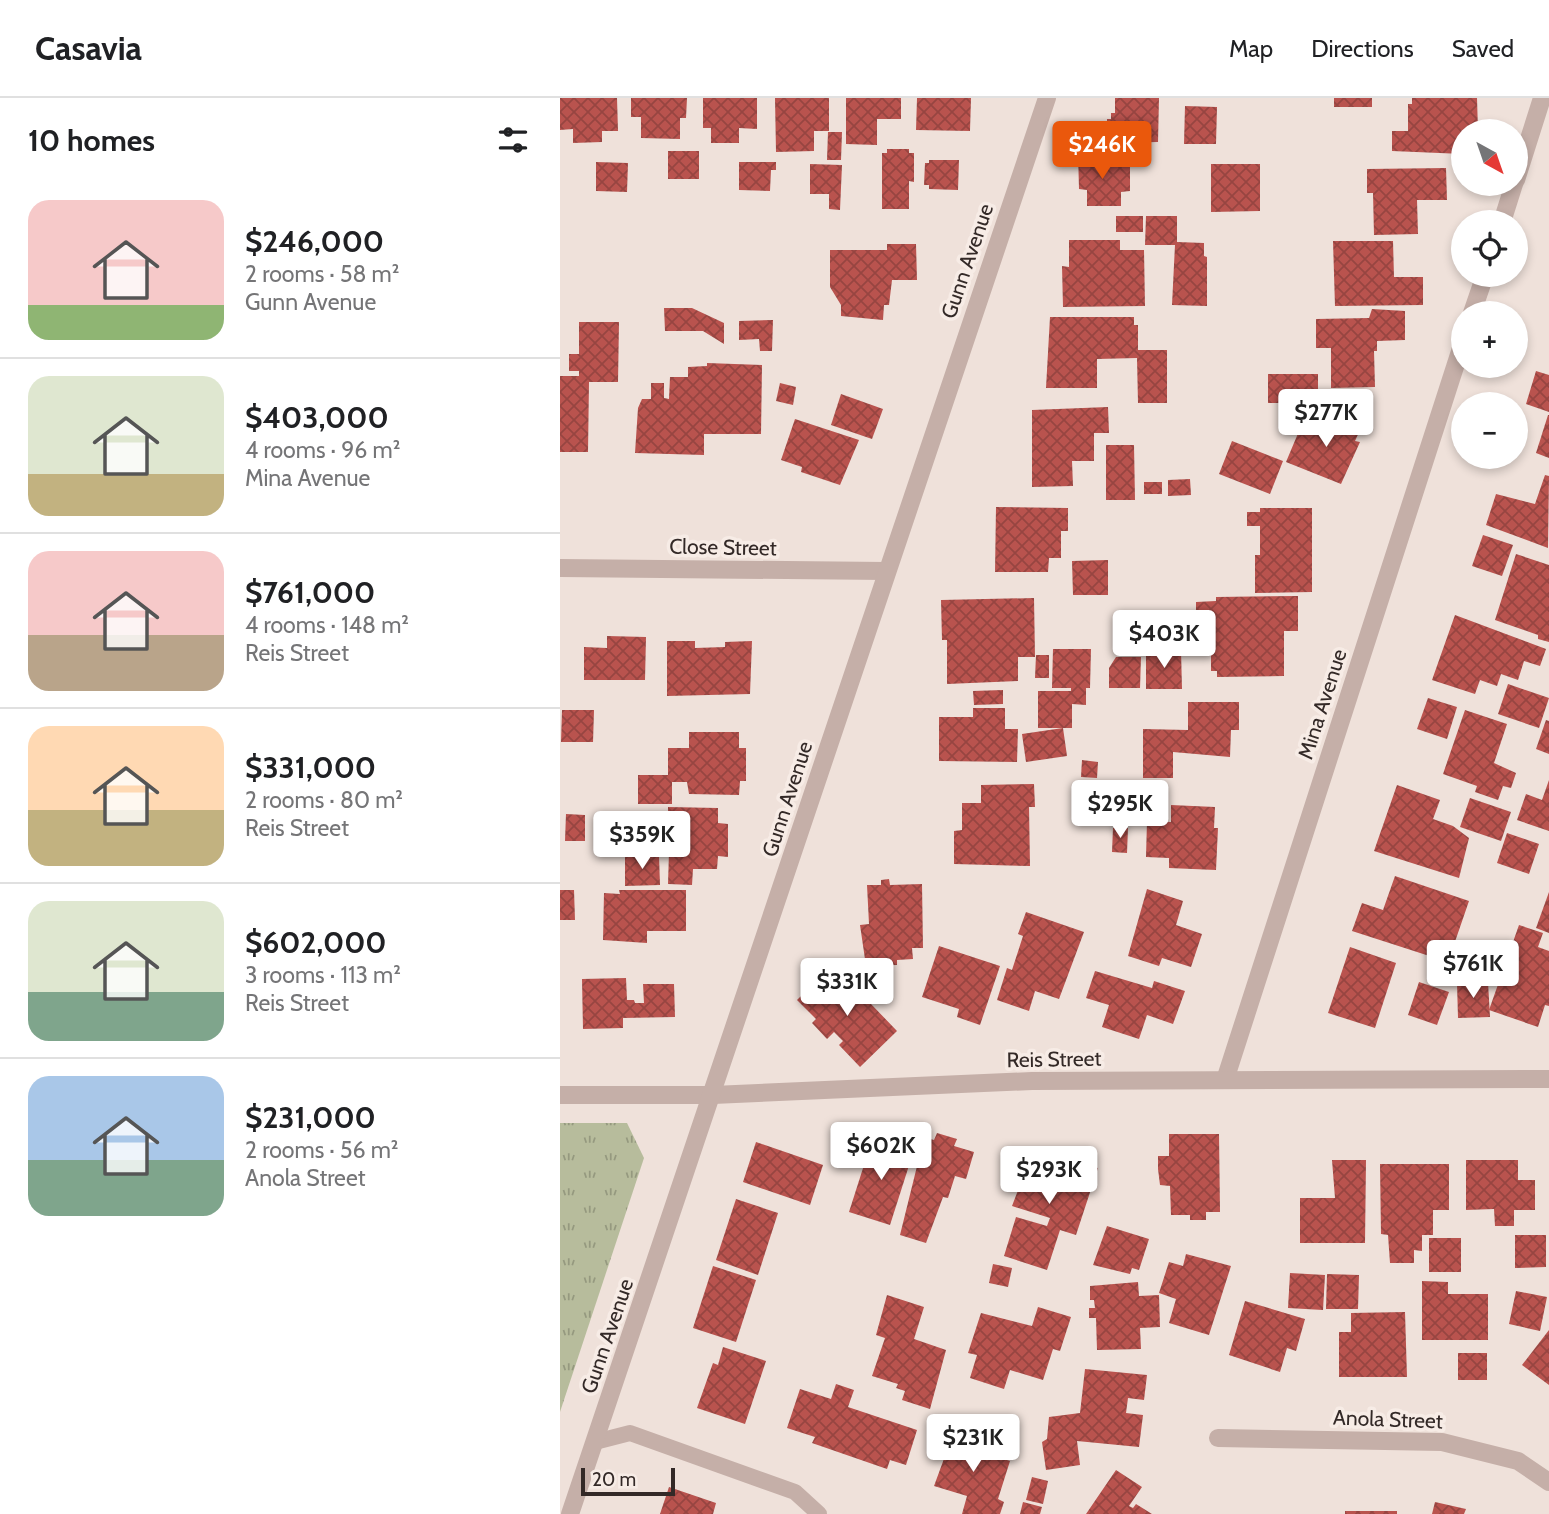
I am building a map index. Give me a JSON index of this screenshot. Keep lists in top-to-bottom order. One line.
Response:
{"streets":{"street":["Gunn Avenue","Close Street","Mina Avenue","Reis Street","Anola Street"]},"crossings":[["Gunn Avenue","Close Street"],["Gunn Avenue","Reis Street"],["Mina Avenue","Reis Street"]],"scale_bar":"20 m","north":"bottom right","page":{"header":"Casavia","nav":["Map","Directions","Saved"],"heading":"10 homes","map_buttons":["+","−"],"price":["$246K","$277K","$403K","$295K","$359K","$761K","$331K","$602K","$293K","$231K"],"list":[{"name":"$246,000","note":"2 rooms · 58 m² · Gunn Avenue"},{"name":"$403,000","note":"4 rooms · 96 m² · Mina Avenue"},{"name":"$761,000","note":"4 rooms · 148 m² · Reis Street"},{"name":"$331,000","note":"2 rooms · 80 m² · Reis Street"},{"name":"$602,000","note":"3 rooms · 113 m² · Reis Street"},{"name":"$231,000","note":"2 rooms · 56 m² · Anola Street"}],"scale":"20 m"}}
